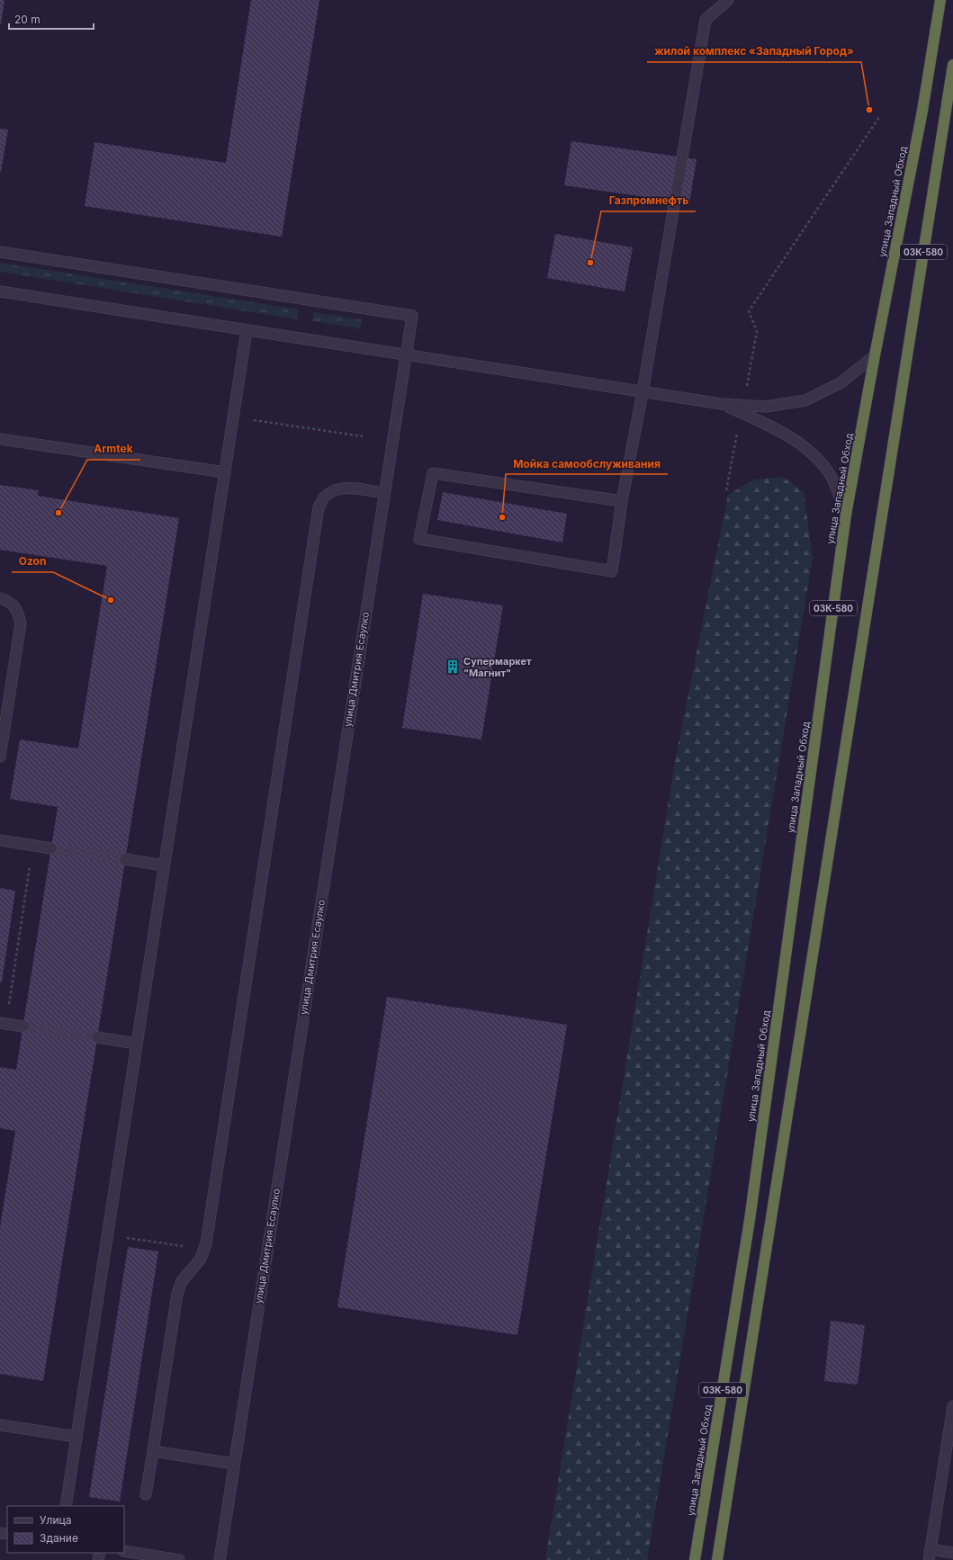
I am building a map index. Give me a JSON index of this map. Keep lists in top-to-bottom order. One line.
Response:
{"streets":{"highway":["улица Западный Обход","03К-580"],"street":["улица Дмитрия Есаулко"]},"places":{"other":["жилой комплекс «Западный Город»","Газпромнефть","Armtek","Мойка самообслуживания","Ozon"],"building":["Супермаркет \"Магнит\""]},"legend":["Улица","Здание"],"scale_bar":"20 m"}
